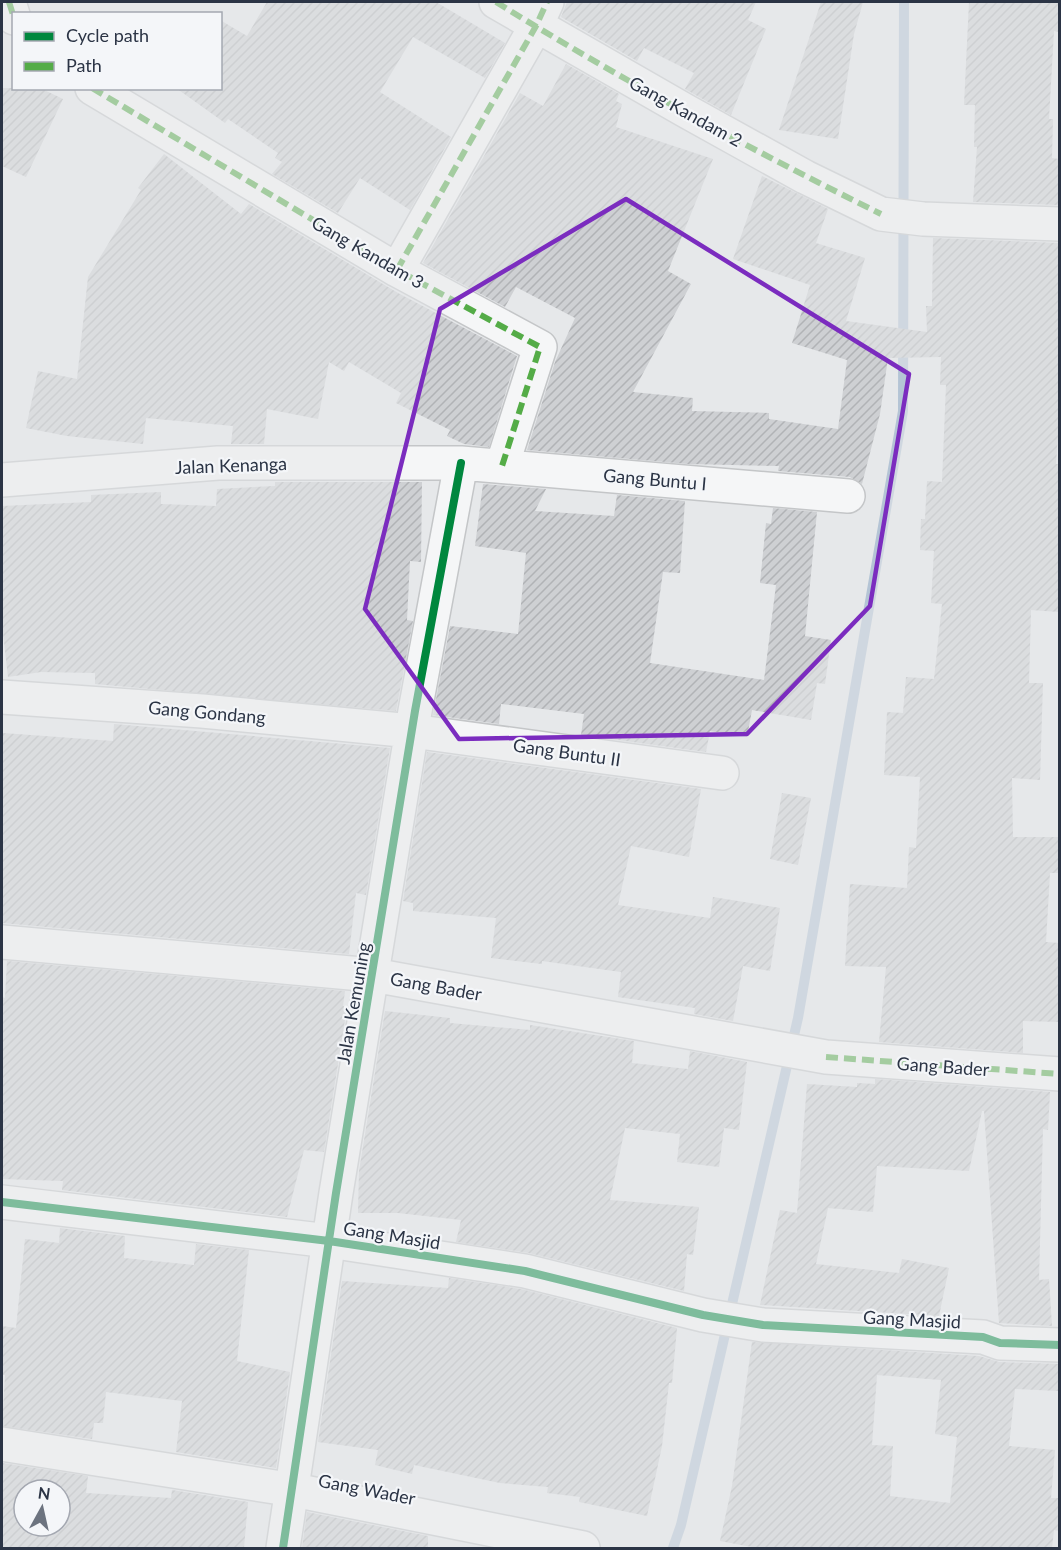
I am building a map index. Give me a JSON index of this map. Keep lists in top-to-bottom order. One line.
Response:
{"streets":{"street":["Gang Kandam 2","Gang Kandam 3","Jalan Kenanga","Gang Buntu I","Gang Gondang","Gang Buntu II","Gang Bader","Jalan Kemuning","Gang Masjid","Gang Wader"]},"crossings":[["Gang Kandam 3","Gang Buntu I"],["Jalan Kenanga","Gang Buntu I"],["Jalan Kenanga","Jalan Kemuning"],["Gang Buntu I","Jalan Kemuning"],["Gang Gondang","Gang Buntu II"],["Gang Gondang","Jalan Kemuning"],["Gang Buntu II","Jalan Kemuning"],["Gang Bader","Jalan Kemuning"],["Jalan Kemuning","Gang Masjid"],["Jalan Kemuning","Gang Wader"]],"legend":["Cycle path","Path"],"north":"top"}
